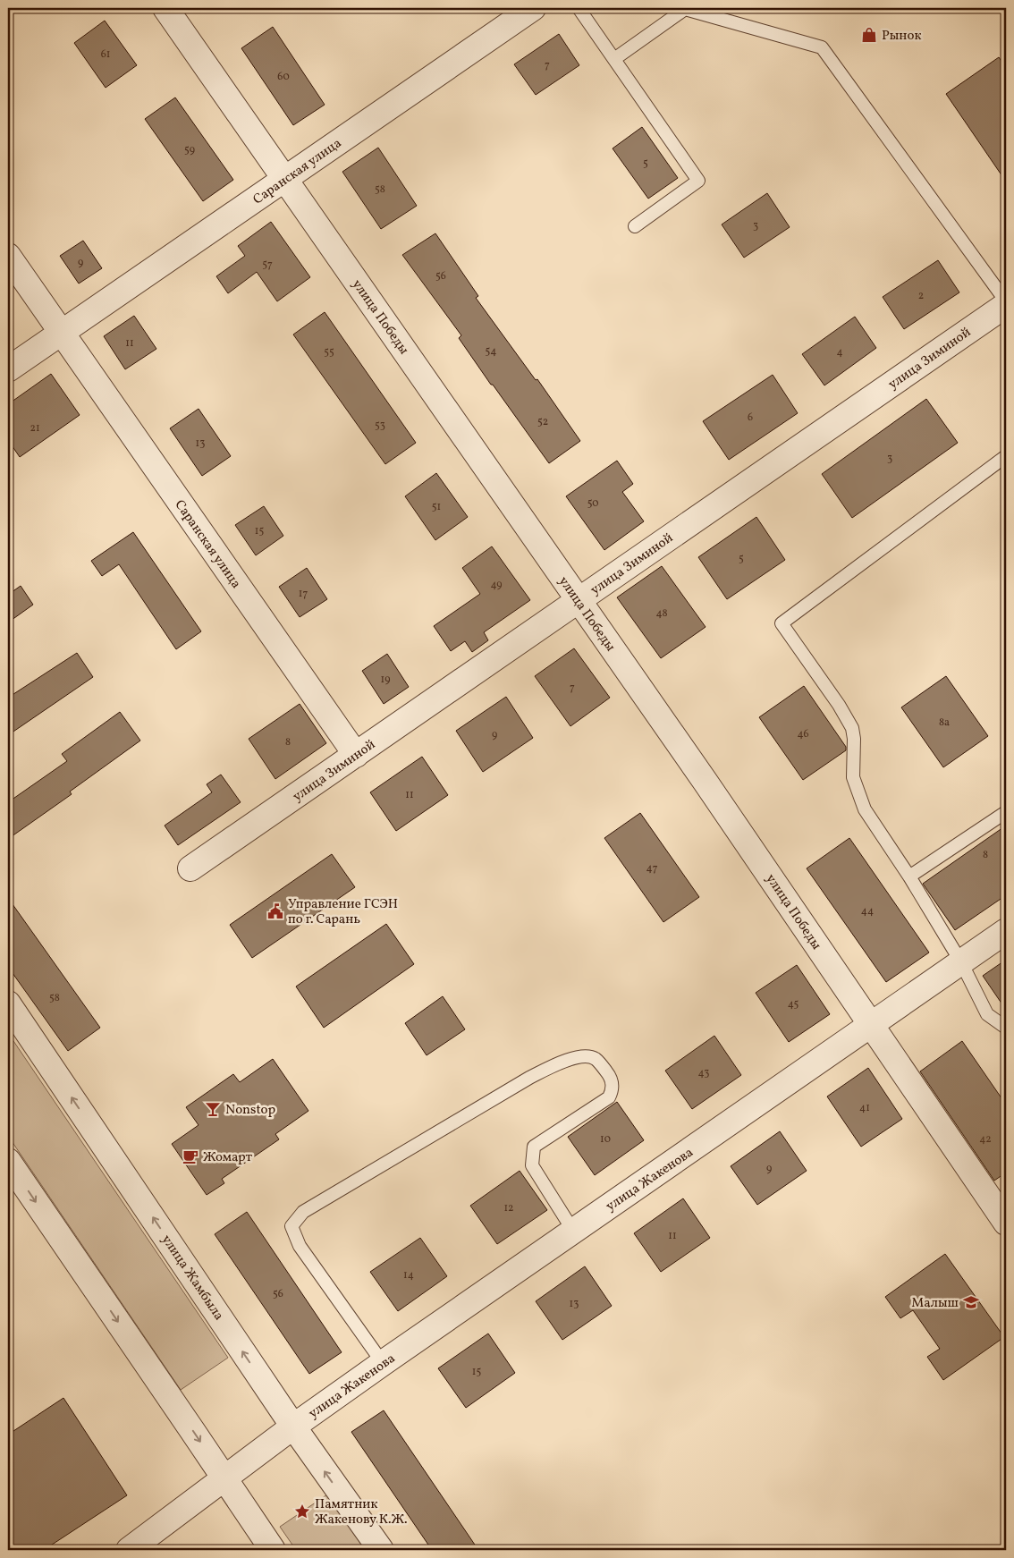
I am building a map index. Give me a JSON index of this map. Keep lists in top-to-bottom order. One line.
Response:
{"streets":{"street":["Саранская улица","улица Победы","улица Зиминой","улица Жакенова","улица Жамбыла"]},"crossings":[["Саранская улица","улица Победы"],["Саранская улица","улица Зиминой"],["улица Победы","улица Зиминой"],["улица Победы","улица Жакенова"],["улица Жакенова","улица Жамбыла"]],"places":{"shop":["Рынок"],"public building":["Управление ГСЭН по г. Сарань"],"bar":["Nonstop"],"cafe":["Жомарт"],"school or university":["Малыш"],"place":["Памятник Жакенову К.Ж."]},"house_numbers":["61","7","60","59","5","58","3","9","57","56","2","11","54","55","4","6","52","53","21","13","3","50","51","15","5","49","17","48","19","7","8а","46","9","8","11","8","47","44","58","45","43","41","10","42","9","12","11","14","56","13","15"]}
